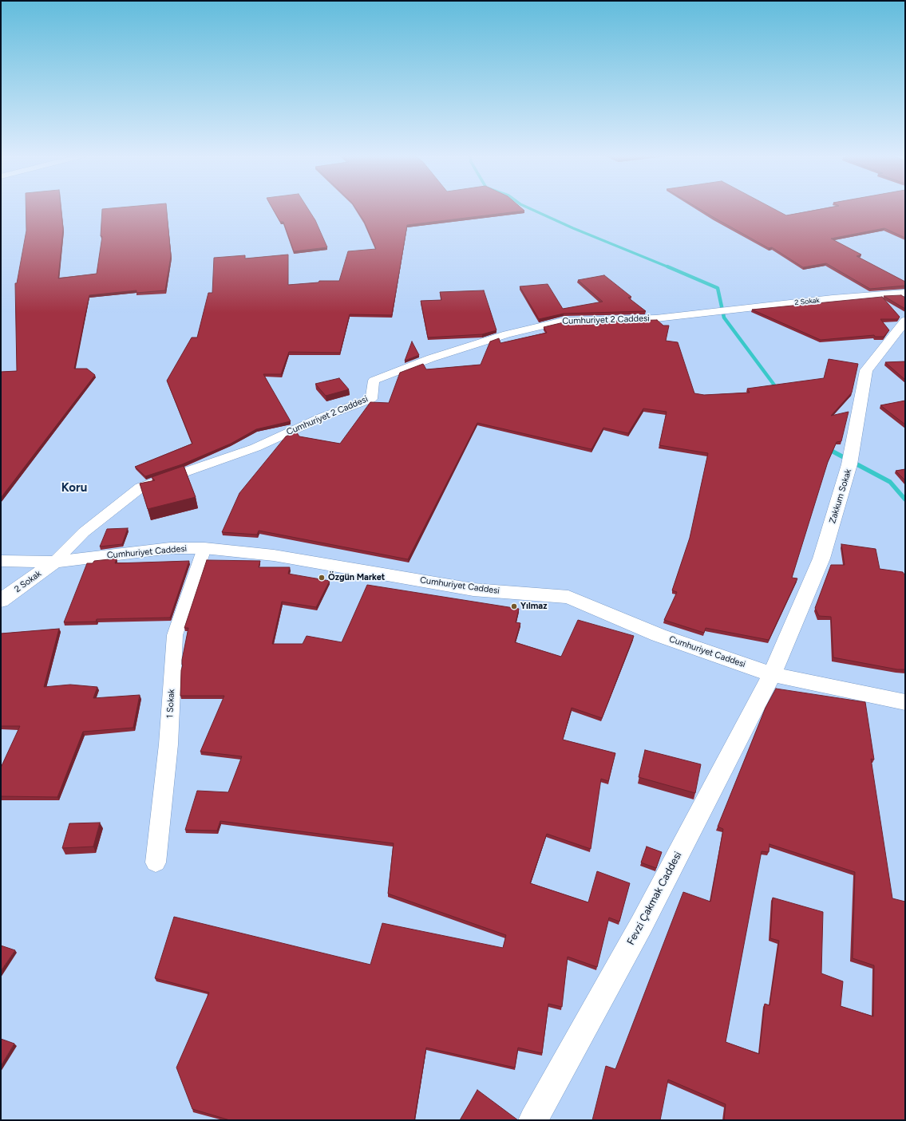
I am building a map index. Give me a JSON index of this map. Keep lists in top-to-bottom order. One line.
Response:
{"streets":{"street":["2 Sokak","Cumhuriyet 2 Caddesi","Zakkum Sokak","Cumhuriyet Caddesi","1 Sokak","Fevzi Çakmak Caddesi"]},"crossings":[["2 Sokak","Cumhuriyet 2 Caddesi"],["2 Sokak","Cumhuriyet Caddesi"],["Cumhuriyet 2 Caddesi","Cumhuriyet Caddesi"],["Zakkum Sokak","Cumhuriyet Caddesi"],["Zakkum Sokak","Fevzi Çakmak Caddesi"],["Cumhuriyet Caddesi","1 Sokak"],["Cumhuriyet Caddesi","Fevzi Çakmak Caddesi"]],"districts":["Koru"],"places":["Özgün Market","Yılmaz"]}
